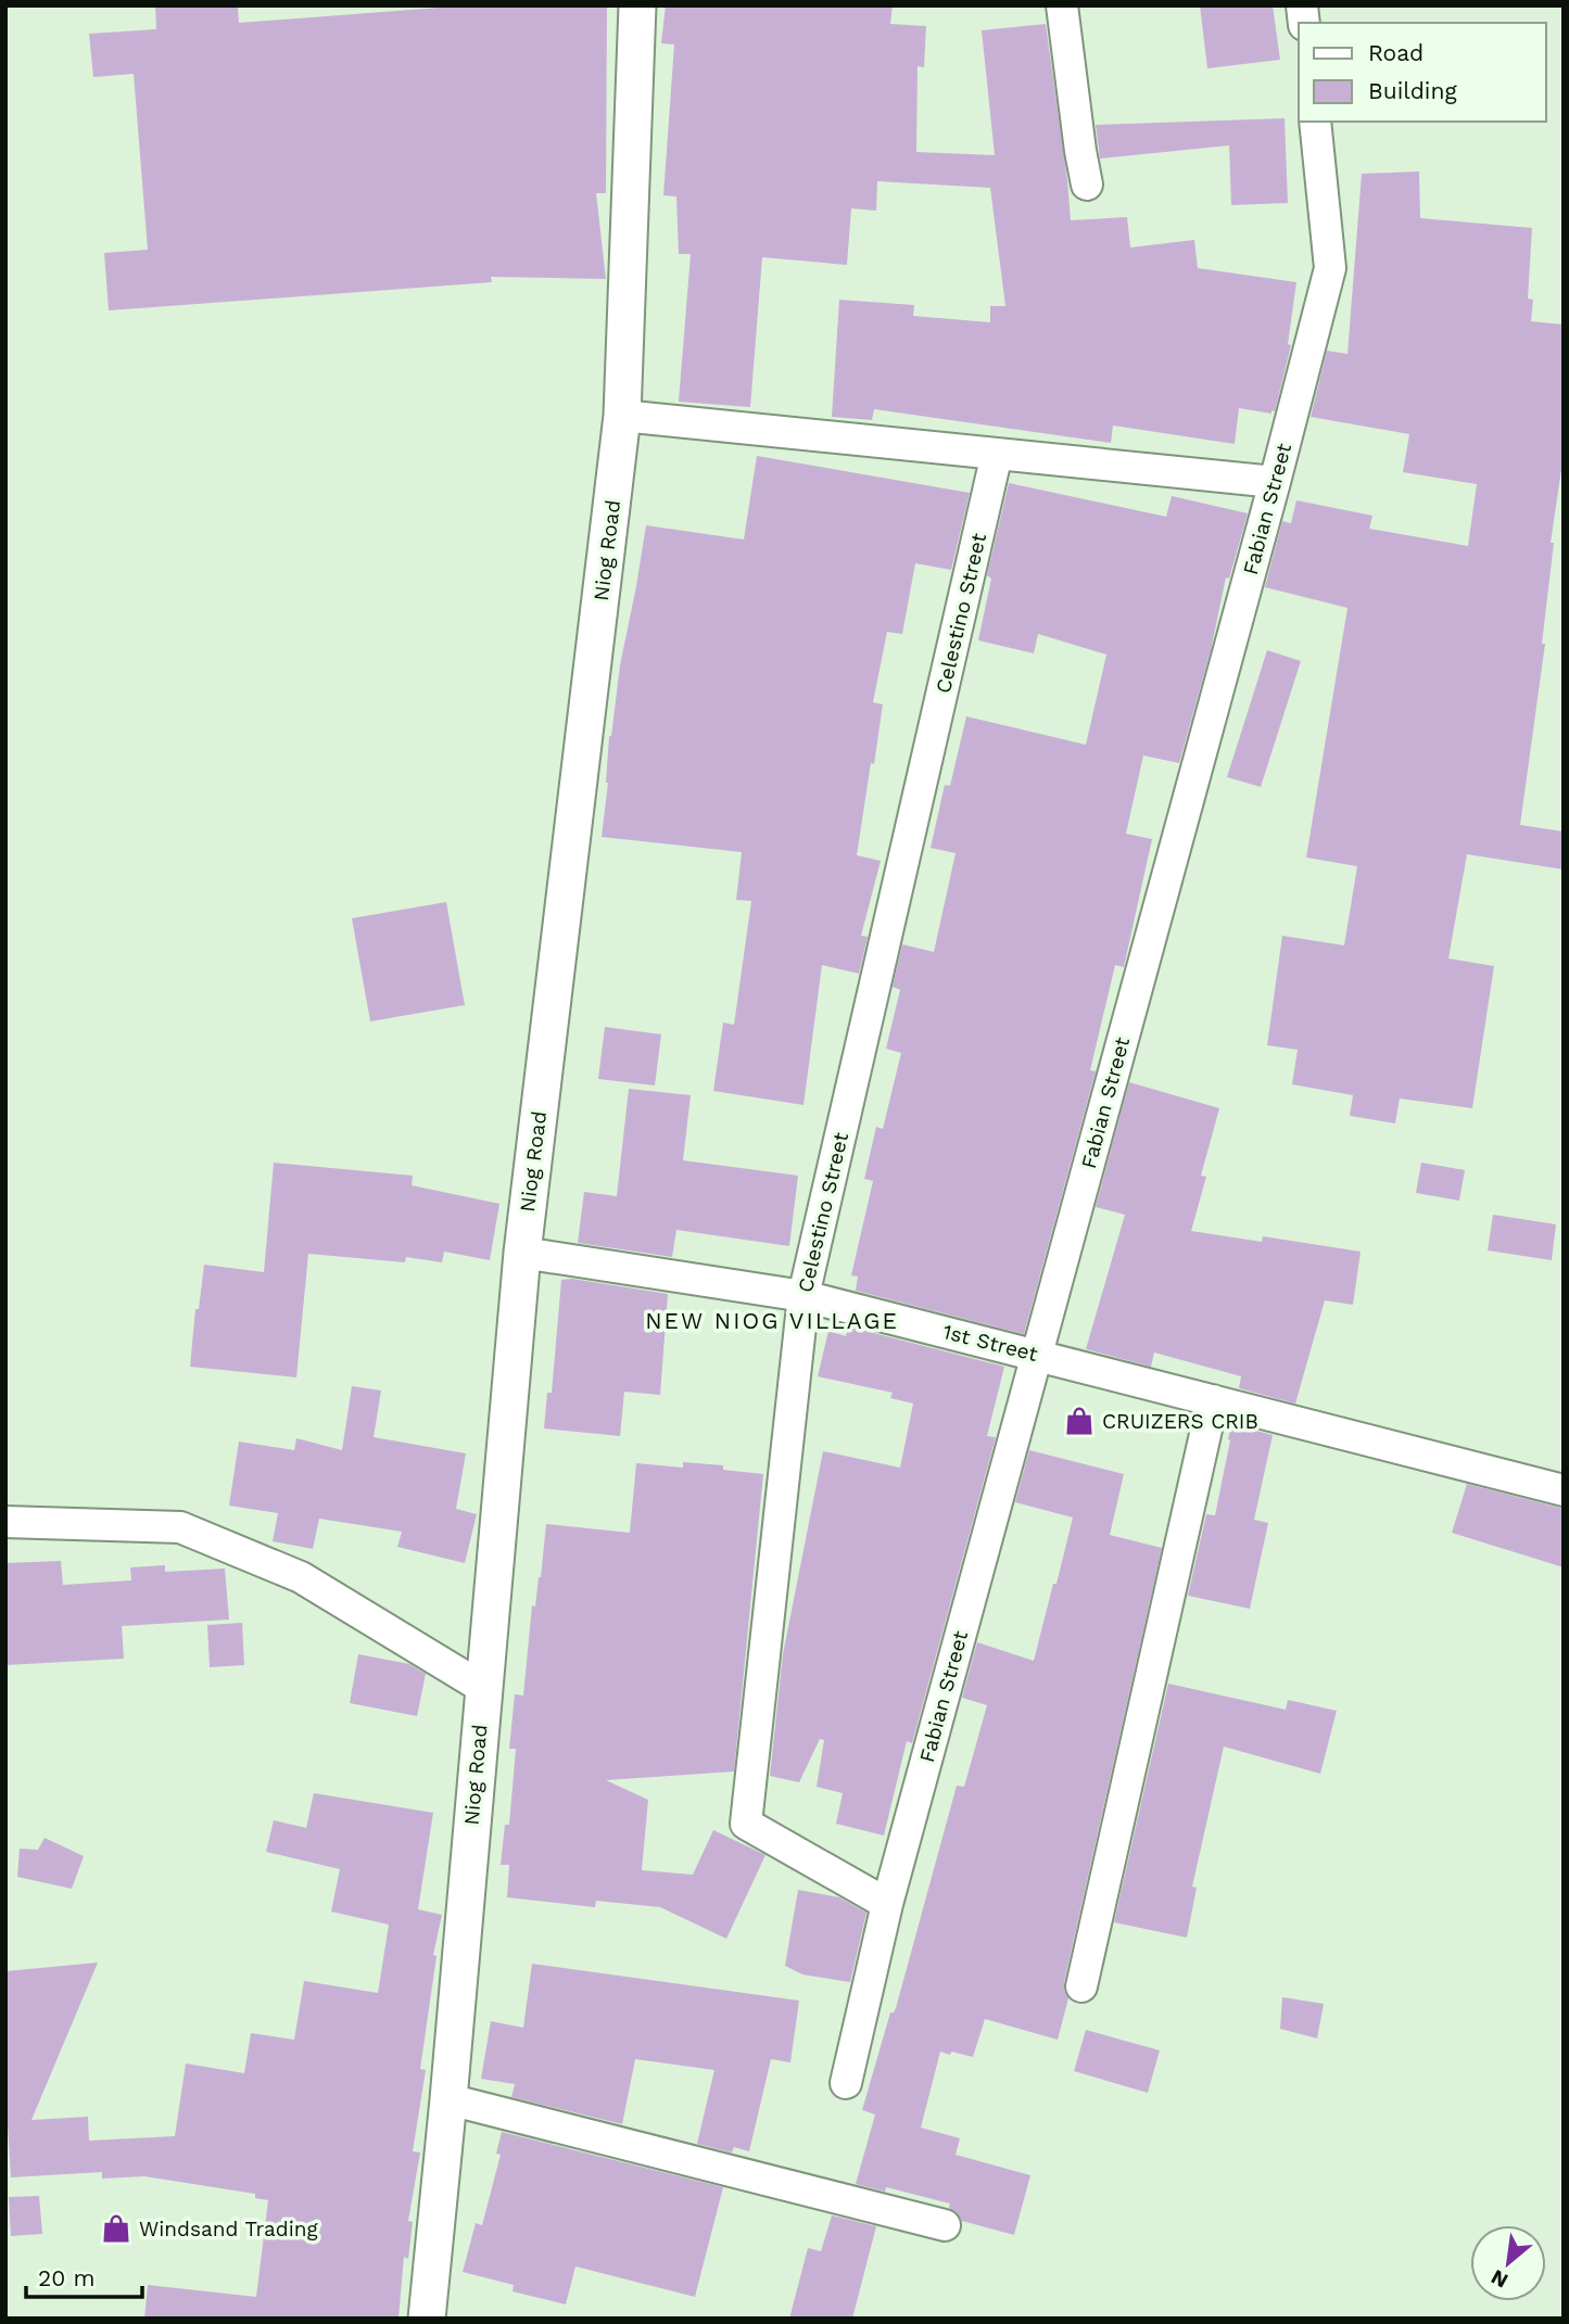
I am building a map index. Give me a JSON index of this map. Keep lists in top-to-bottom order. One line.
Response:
{"streets":{"street":["Fabian Street","Niog Road","Celestino Street","1st Street"]},"crossings":[["Fabian Street","Celestino Street"],["Fabian Street","1st Street"],["Niog Road","1st Street"],["Celestino Street","1st Street"]],"districts":["NEW NIOG VILLAGE"],"places":{"shop":["CRUIZERS CRIB","Windsand Trading"]},"legend":["Road","Building"],"scale_bar":"20 m","north":"bottom left"}
